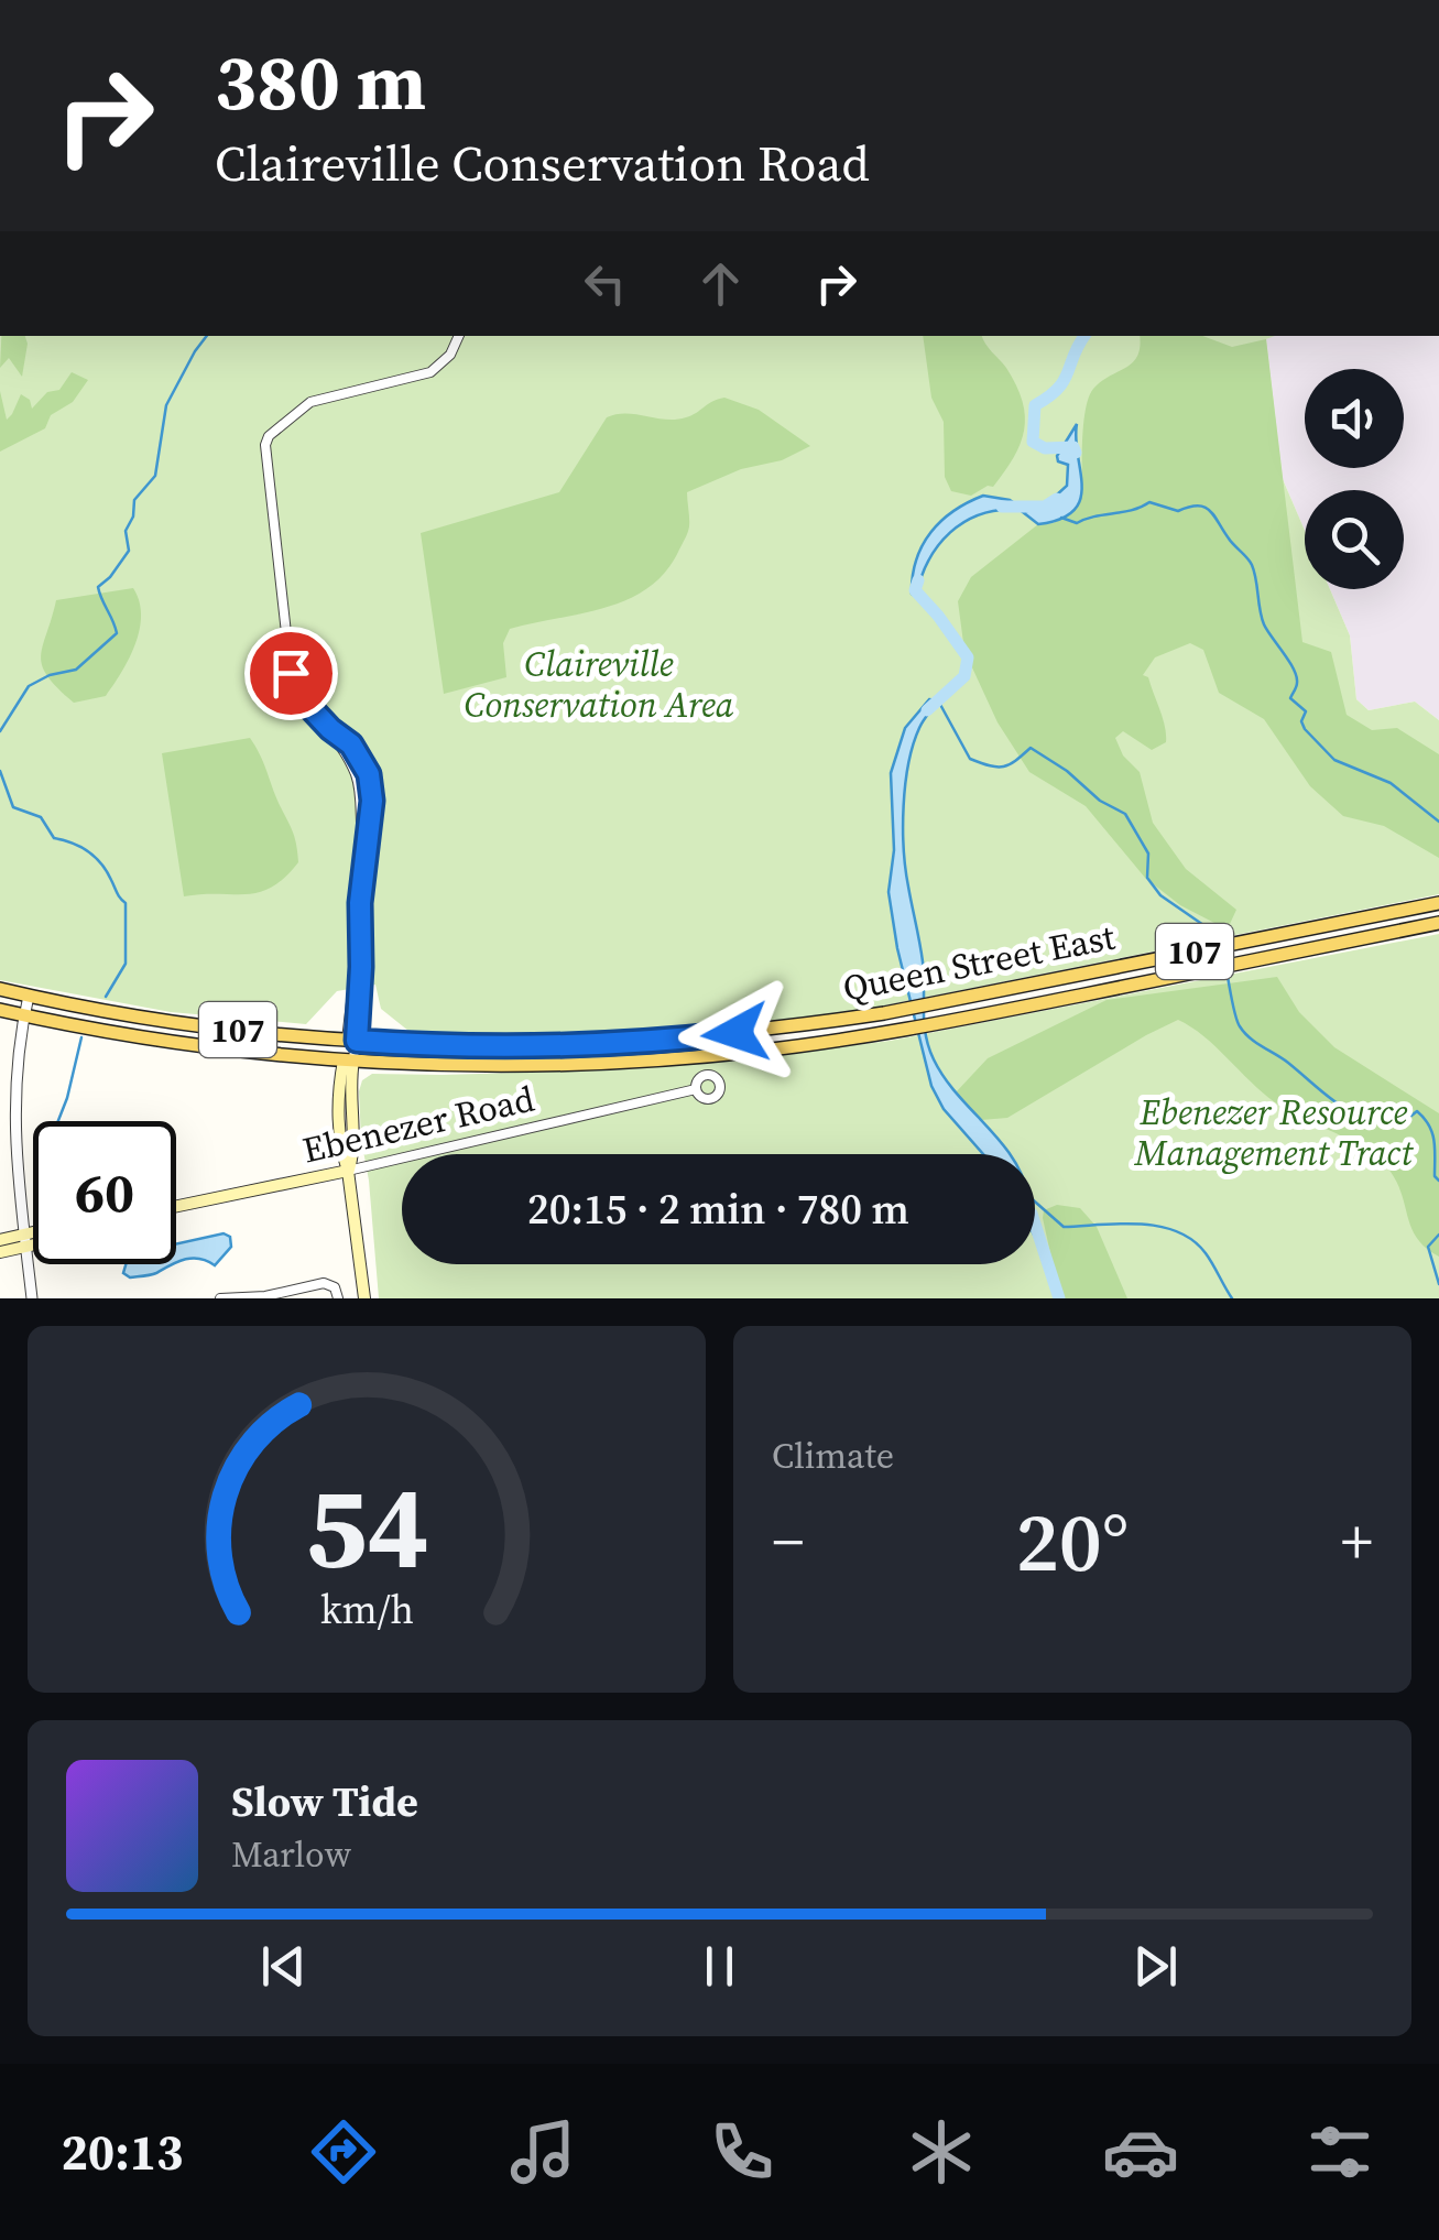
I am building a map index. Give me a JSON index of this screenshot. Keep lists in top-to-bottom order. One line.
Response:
{"streets":{"main road":["107","Queen Street East","Ebenezer Road"]},"parks":["Claireville Conservation Area","Ebenezer Resource Management Tract"],"page":{"turn":["380 m","Claireville Conservation Road"],"limit":"60","trip":"20:15 · 2 min · 780 m","tile":"Climate","heat":["−","20°","+"],"song":["Slow Tide","Marlow"],"tabs":"20:13","gauge":["54","km/h"]}}
